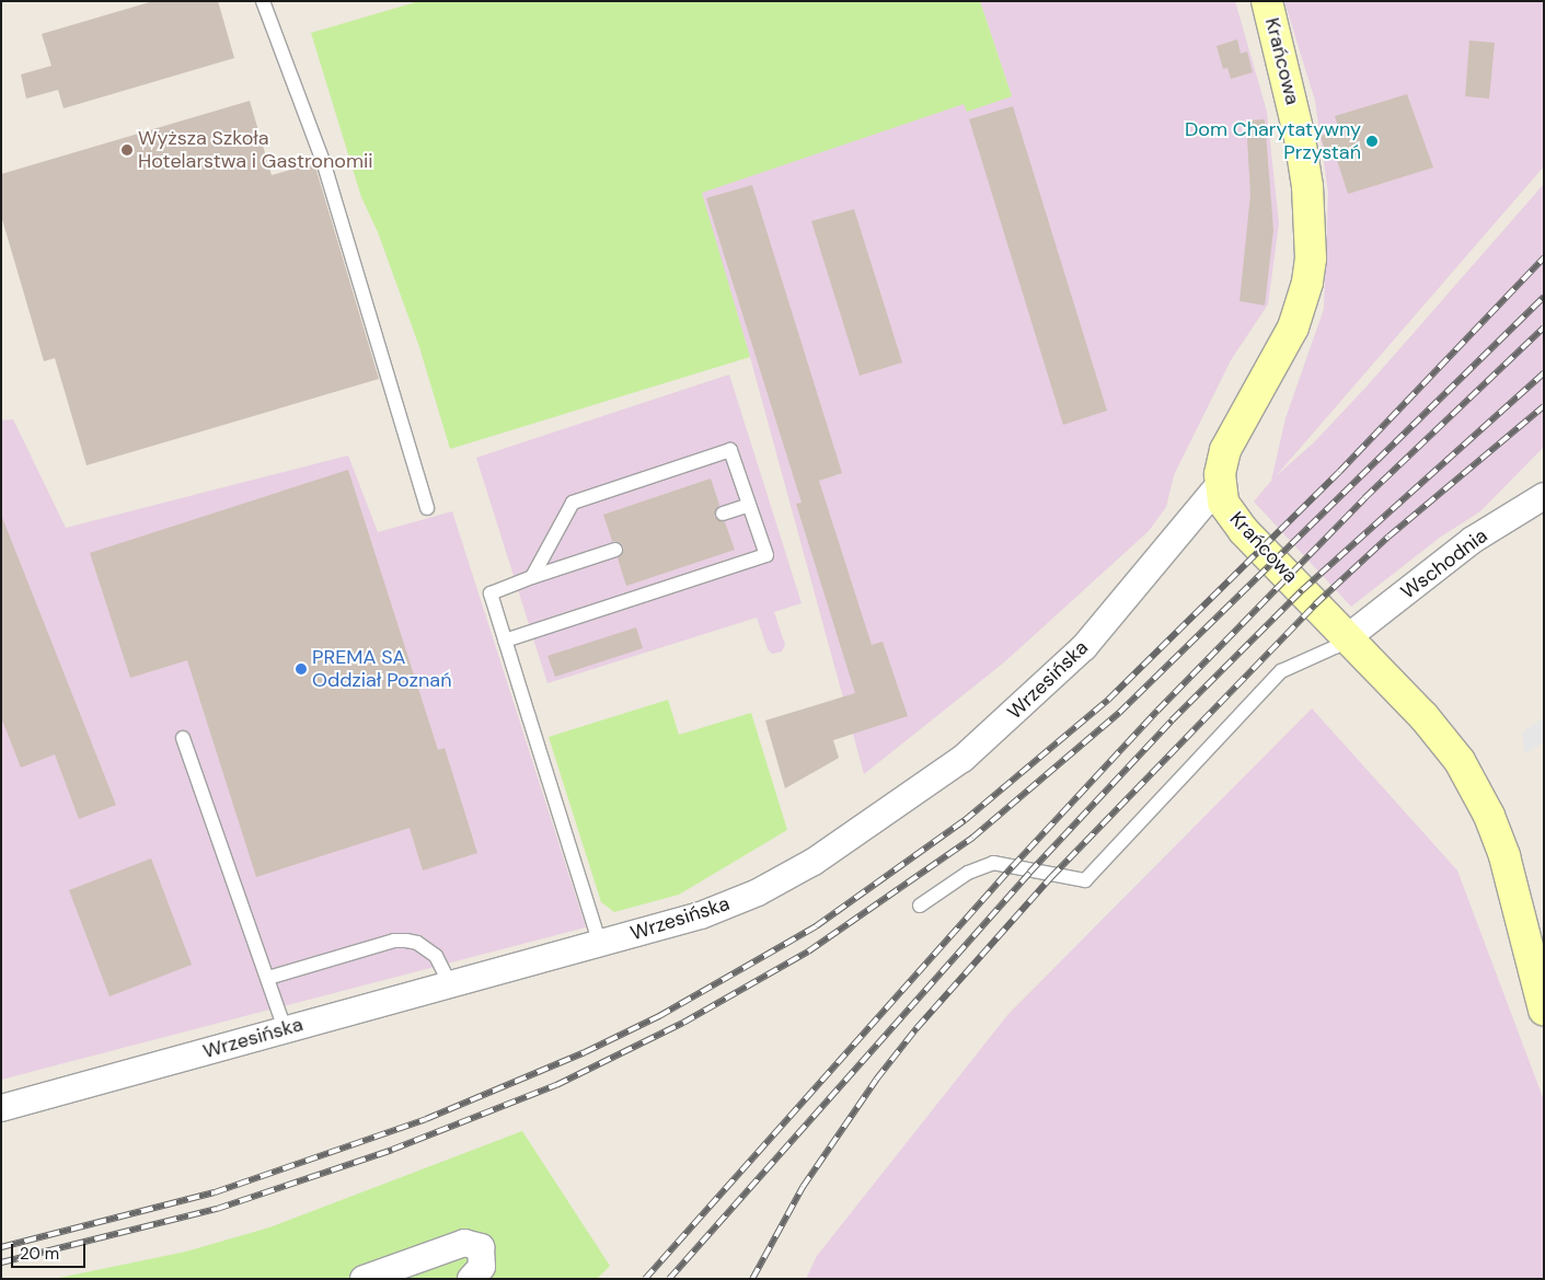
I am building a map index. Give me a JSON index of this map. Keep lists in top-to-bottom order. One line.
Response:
{"streets":{"street":["Krańcowa","Wschodnia","Wrzesińska"]},"crossings":[["Krańcowa","Wschodnia"],["Krańcowa","Wrzesińska"]],"places":["Dom Charytatywny Przystań","Wyższa Szkoła Hotelarstwa i Gastronomii","PREMA SA Oddział Poznań"],"scale_bar":"20 m"}
